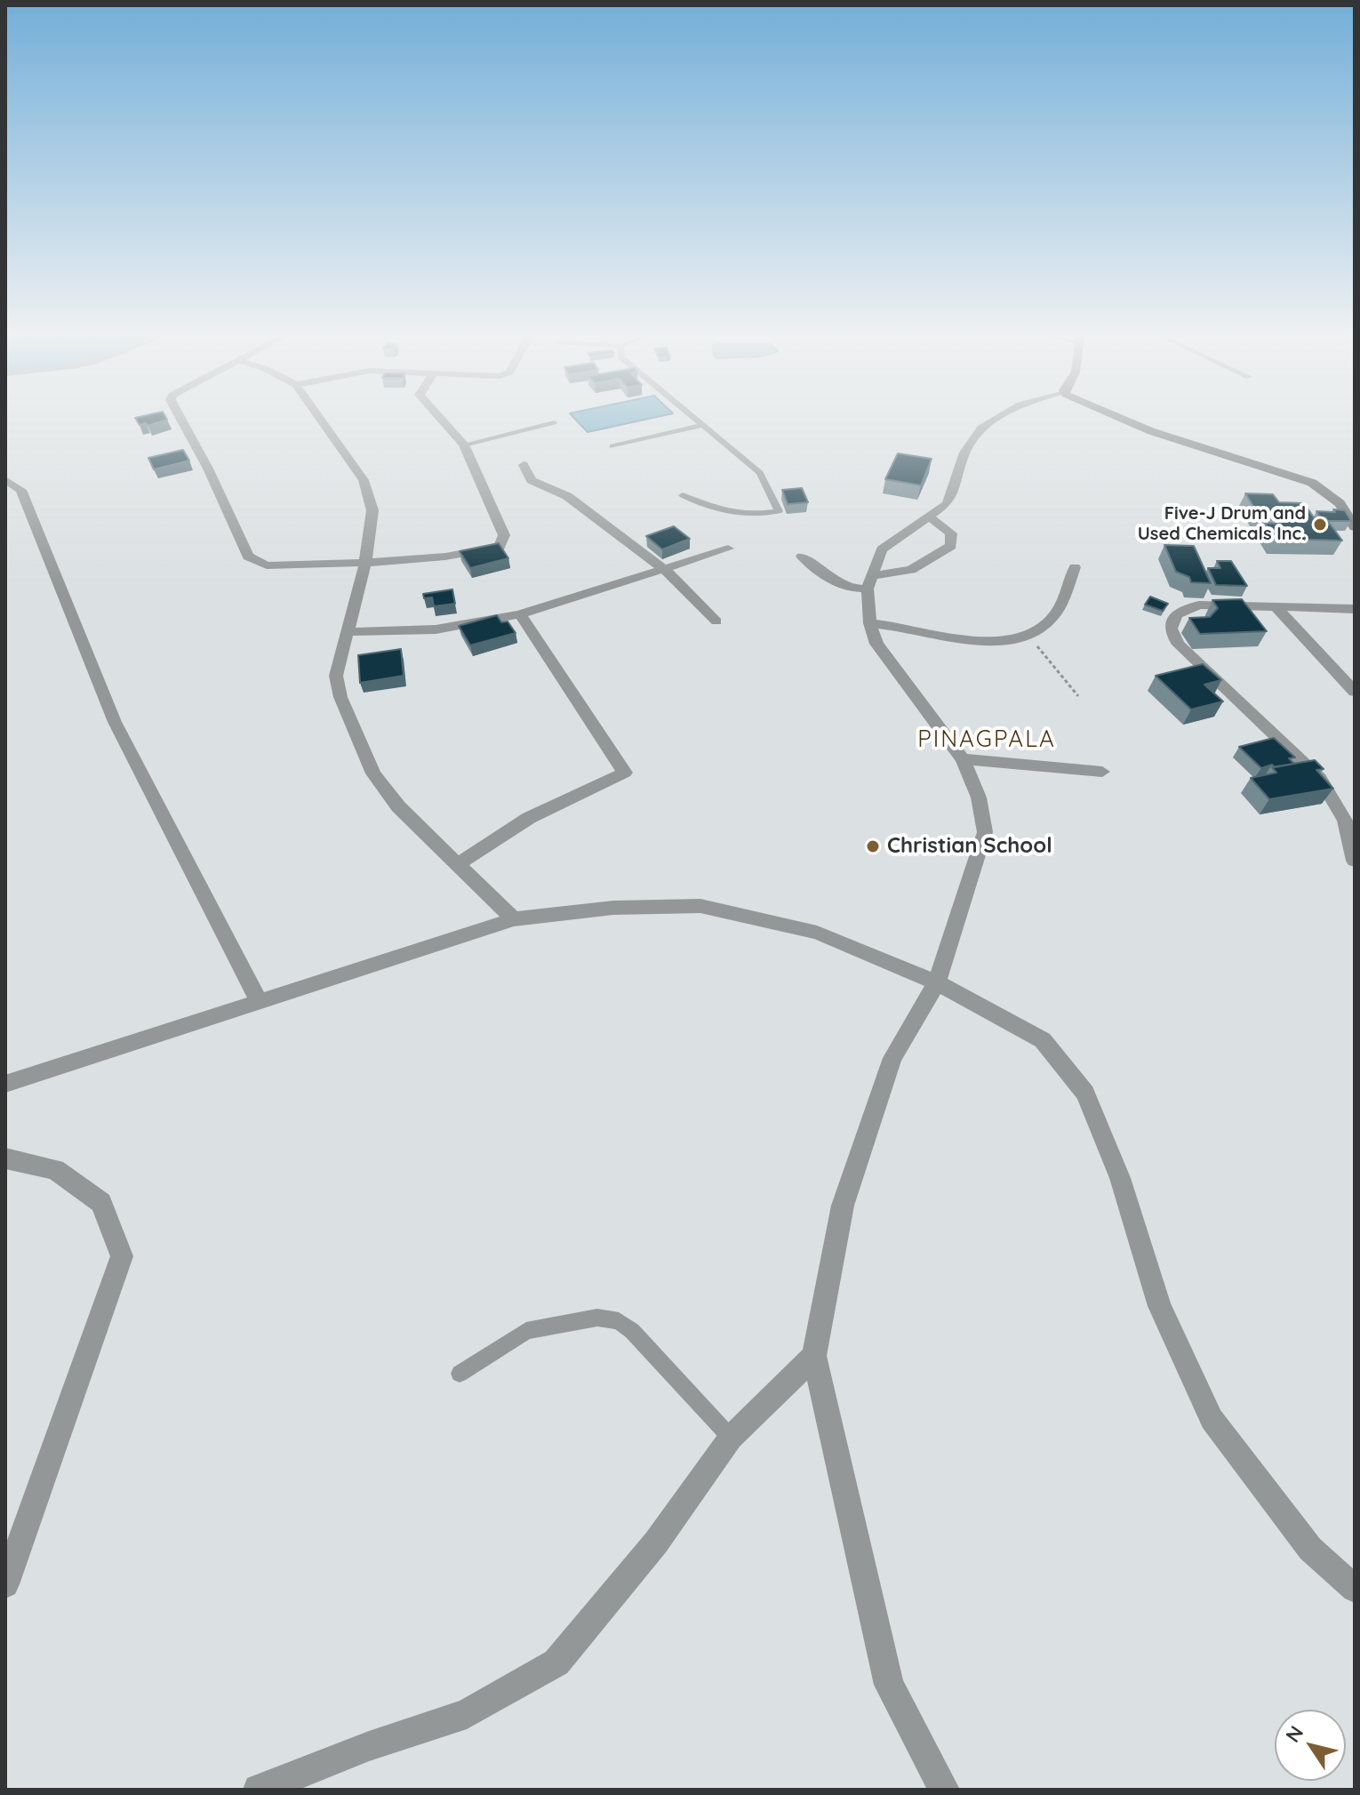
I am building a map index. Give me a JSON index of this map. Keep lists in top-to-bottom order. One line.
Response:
{"districts":["PINAGPALA"],"places":["Five-J Drum and Used Chemicals Inc.","Christian School"],"north":"top left"}
